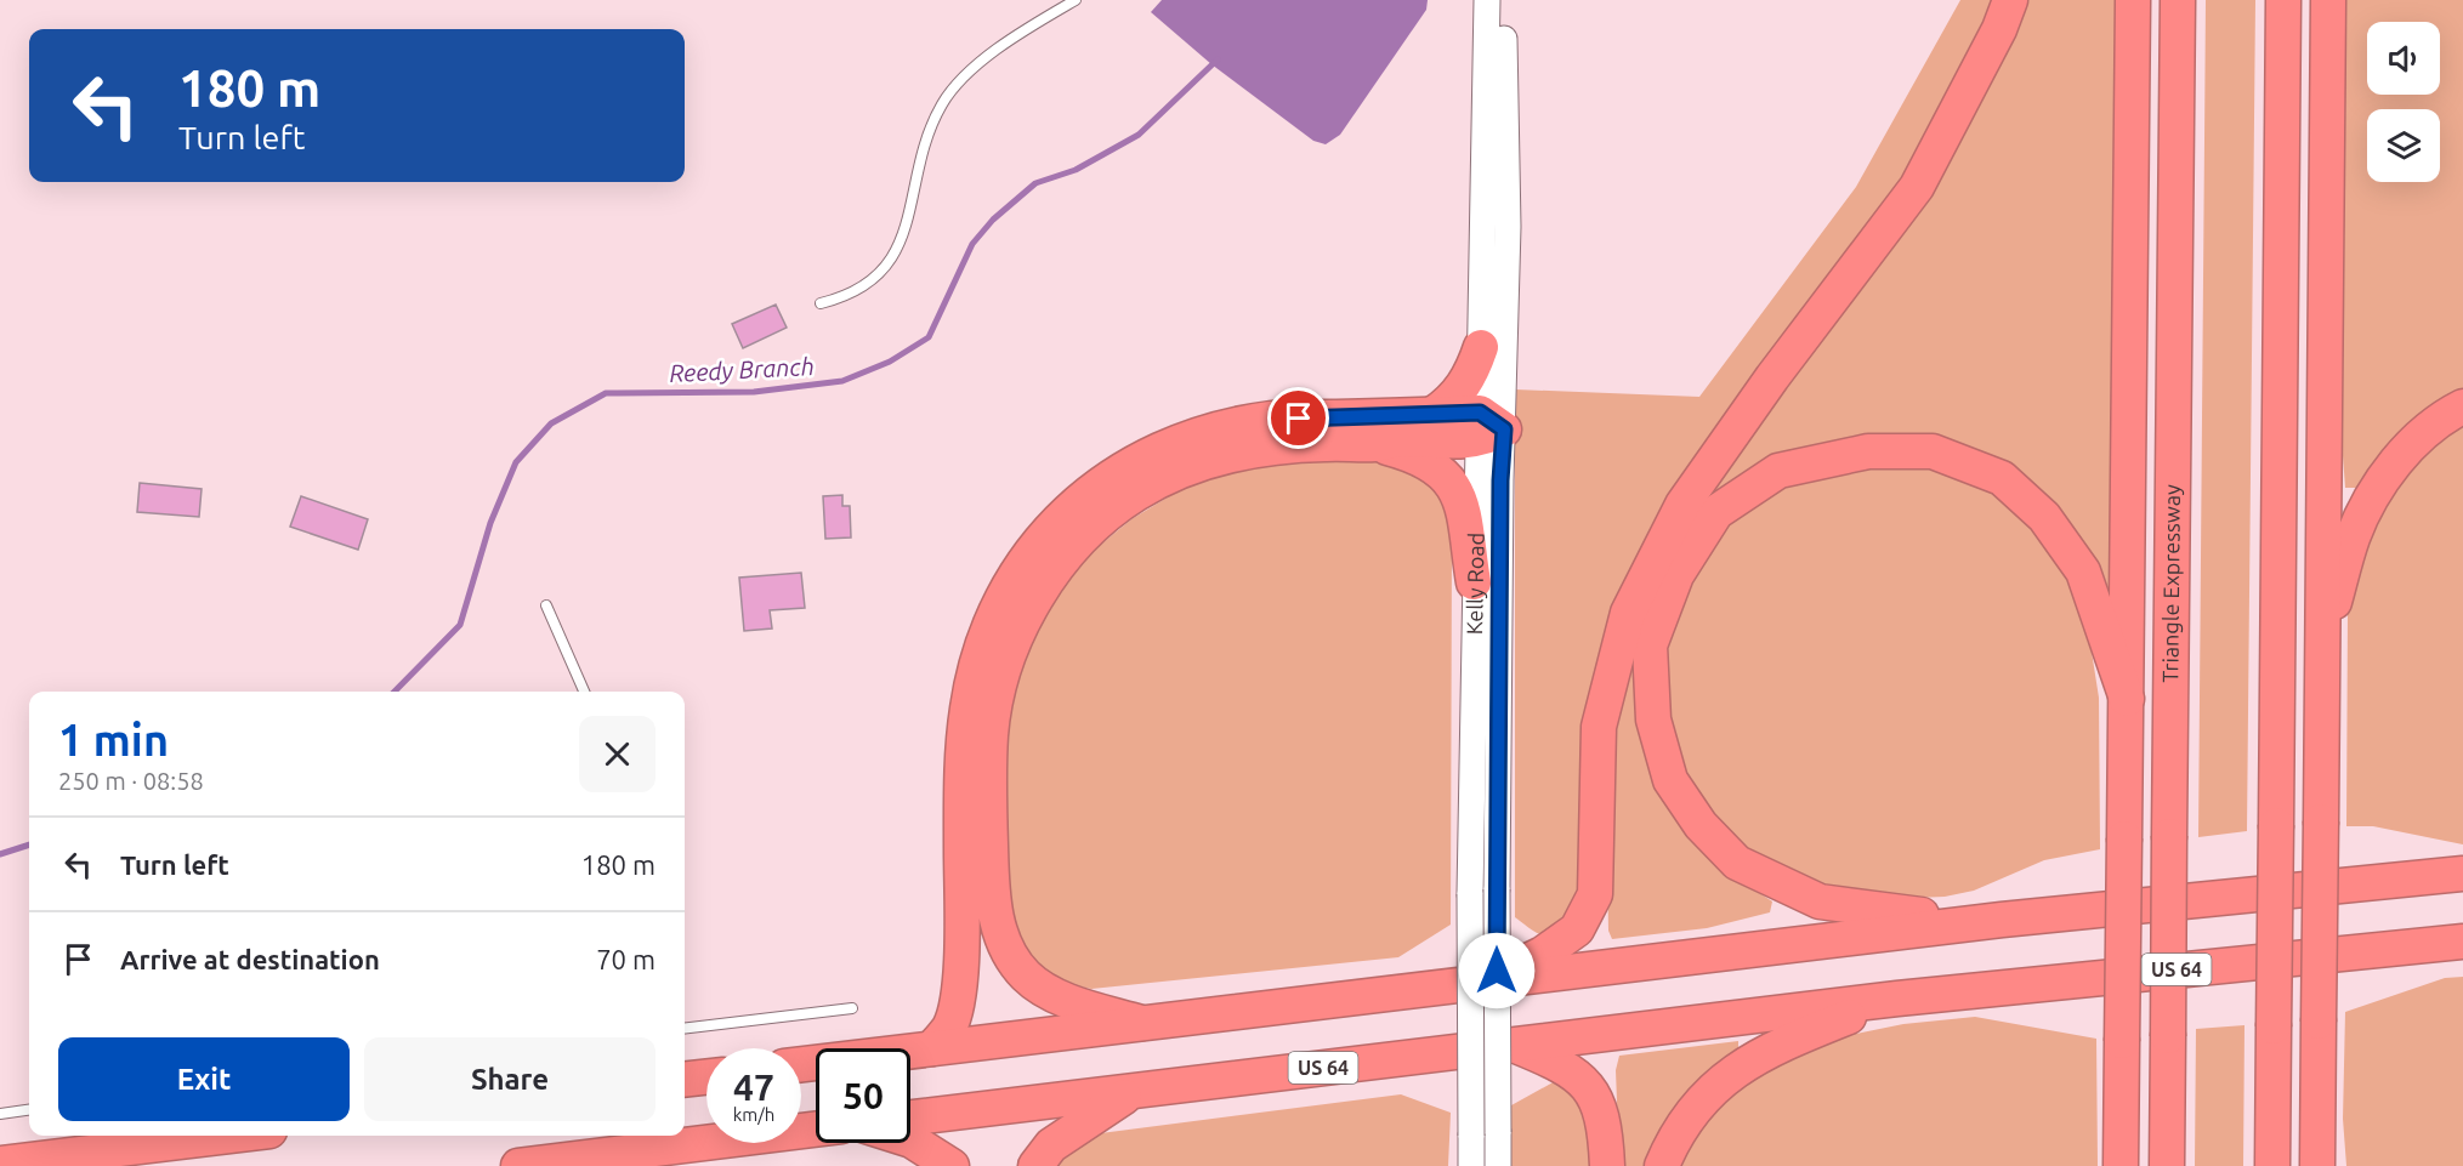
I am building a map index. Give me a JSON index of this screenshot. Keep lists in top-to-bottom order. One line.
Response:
{"streets":{"highway":["Triangle Expressway","US 64"],"main road":["Kelly Road"]},"water":["Reedy Branch"],"page":{"turn":["180 m","Turn left"],"heading":["1 min","250 m · 08:58"],"list":[{"name":"Turn left","value":"180 m"},{"name":"Arrive at destination","value":"70 m"}],"buttons":["Exit","Share"],"speed":"47 km/h","limit":"50"}}
